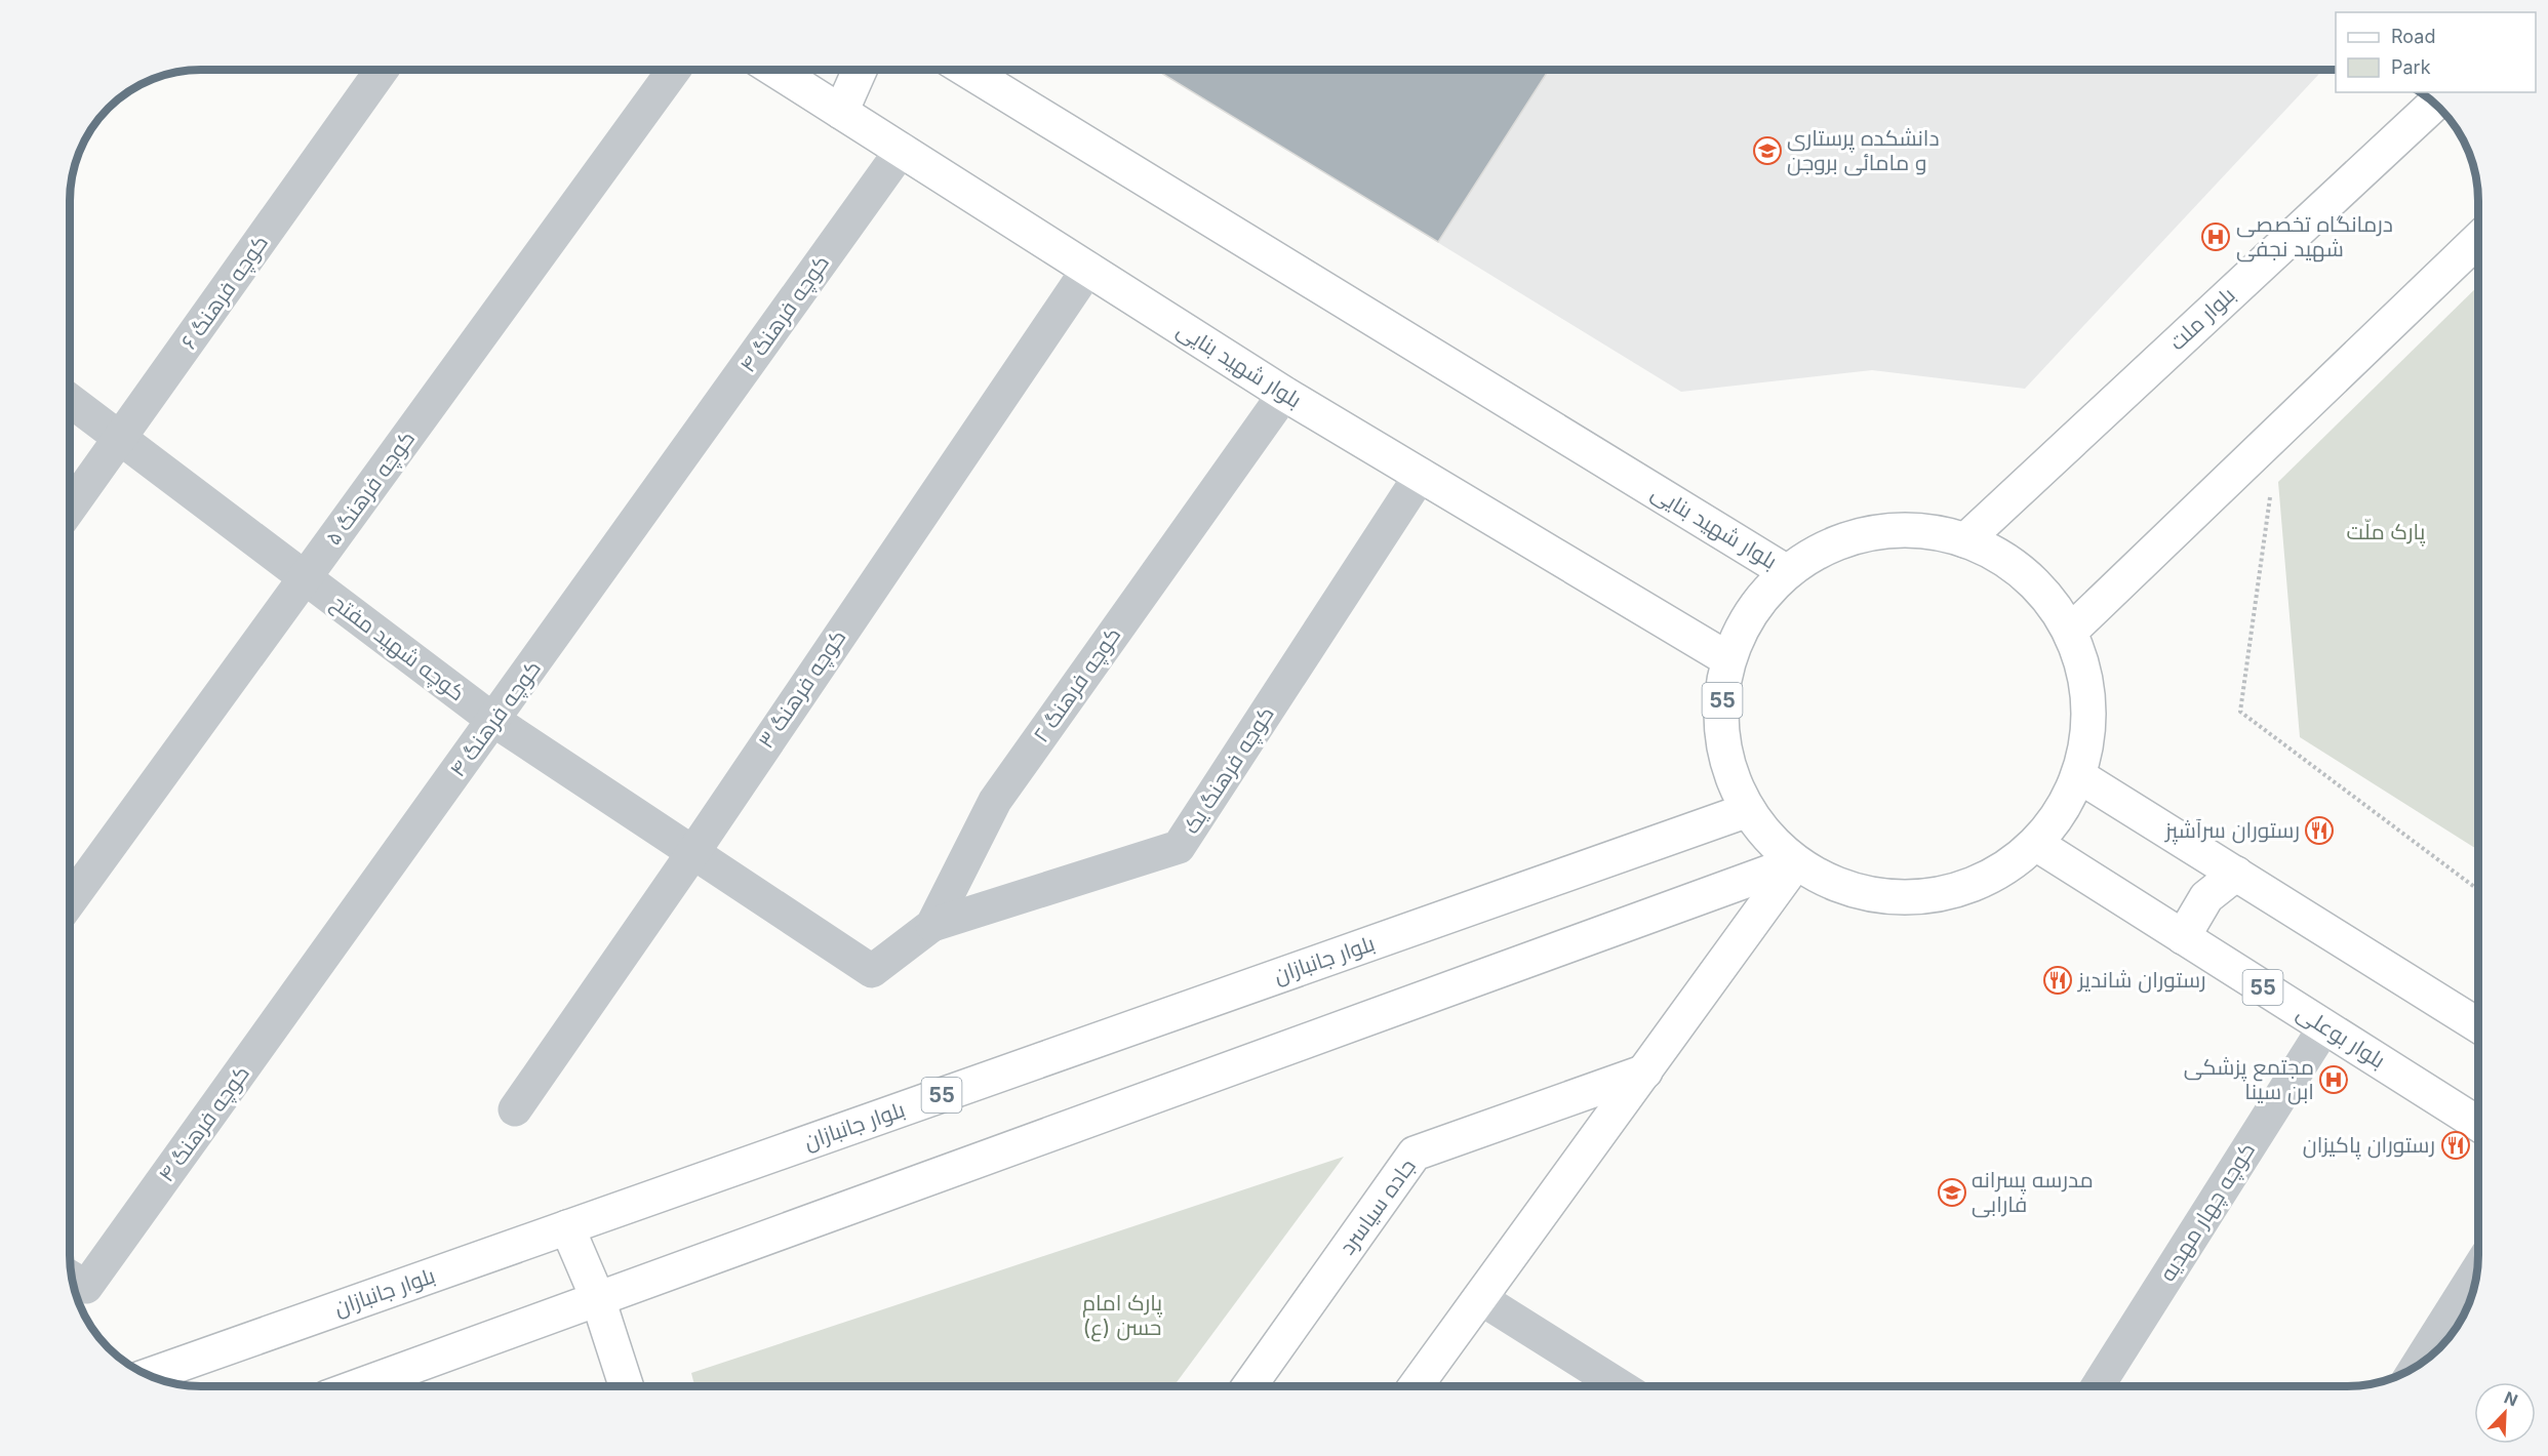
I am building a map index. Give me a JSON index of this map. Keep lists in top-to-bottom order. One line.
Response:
{"streets":{"main road":["بلوار ملت","بلوار شهید بنایی","55","بلوار جانبازان","بلوار بوعلی","جاده سیاسرد"],"street":["کوچه فرهنگ ۶","کوچه فرهنگ ۴","کوچه فرهنگ ۵","کوچه شهید مفتح","کوچه فرهنگ ۲","کوچه فرهنگ ۳","کوچه فرهنگ یک","کوچه چهار مهدیه"]},"crossings":[["کوچه فرهنگ ۶","کوچه شهید مفتح"],["کوچه فرهنگ ۴","بلوار شهید بنایی"],["کوچه فرهنگ ۴","کوچه شهید مفتح"],["بلوار ملت","55"],["بلوار شهید بنایی","کوچه فرهنگ ۲"],["بلوار شهید بنایی","کوچه فرهنگ ۳"],["بلوار شهید بنایی","55"],["بلوار شهید بنایی","کوچه فرهنگ یک"],["کوچه فرهنگ ۵","کوچه شهید مفتح"],["کوچه شهید مفتح","کوچه فرهنگ ۲"],["کوچه شهید مفتح","کوچه فرهنگ ۳"],["کوچه فرهنگ ۲","کوچه فرهنگ یک"],["55","بلوار جانبازان"],["55","بلوار بوعلی"],["بلوار بوعلی","کوچه چهار مهدیه"]],"parks":["پارک ملّت","پارک امام حسن (ع)"],"places":{"school or university":["دانشکده پرستاری و مامائی بروجن","مدرسه پسرانه فارابی"],"hospital":["درمانگاه تخصصی شهید نجفی","مجتمع پزشکی ابن سینا"],"restaurant":["رستوران سرآشپز","رستوران شاندیز","رستوران پاکیزان"]},"legend":["Road","Park"],"north":"top right"}
